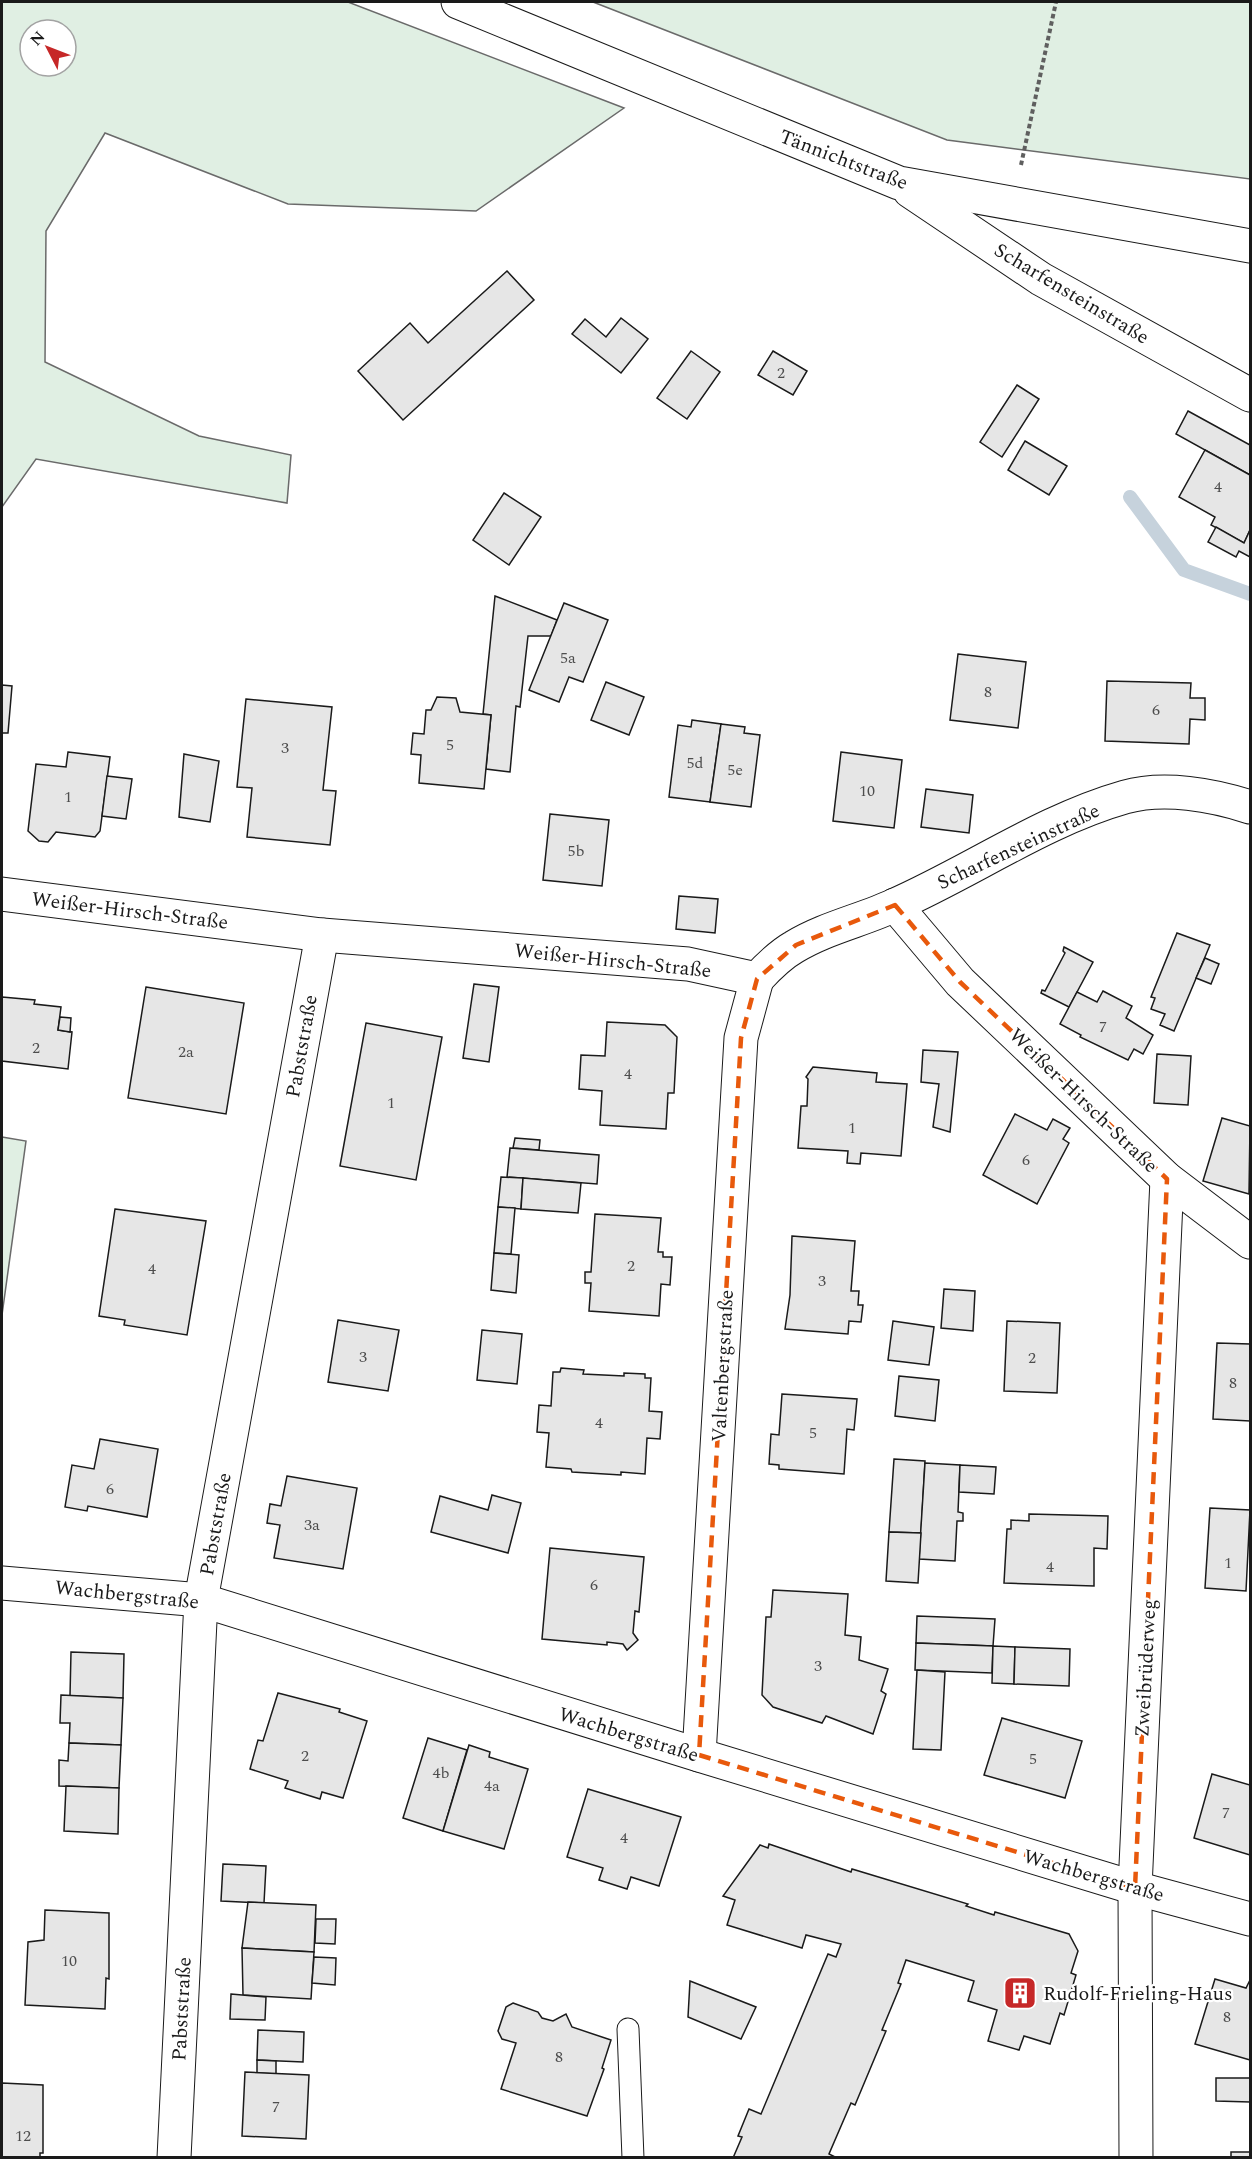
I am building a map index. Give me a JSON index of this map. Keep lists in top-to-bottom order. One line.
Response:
{"streets":{"street":["Tännichtstraße","Scharfensteinstraße","Weißer-Hirsch-Straße","Pabststraße","Valtenbergstraße","Wachbergstraße","Zweibrüderweg"]},"crossings":[["Tännichtstraße","Scharfensteinstraße"],["Scharfensteinstraße","Weißer-Hirsch-Straße"],["Weißer-Hirsch-Straße","Pabststraße"],["Weißer-Hirsch-Straße","Valtenbergstraße"],["Weißer-Hirsch-Straße","Zweibrüderweg"],["Pabststraße","Wachbergstraße"],["Valtenbergstraße","Wachbergstraße"],["Wachbergstraße","Zweibrüderweg"]],"places":{"building":["Rudolf-Frieling-Haus"]},"house_numbers":["2","4","5a","8","6","5","3","5d","5e","10","1","5b","7","2","2a","4","1","1","6","2","4","3","3","2","8","4","5","6","3a","1","4","6","3","2","5","4b","4a","7","4","10","8","8","7","12"],"north":"top left"}
